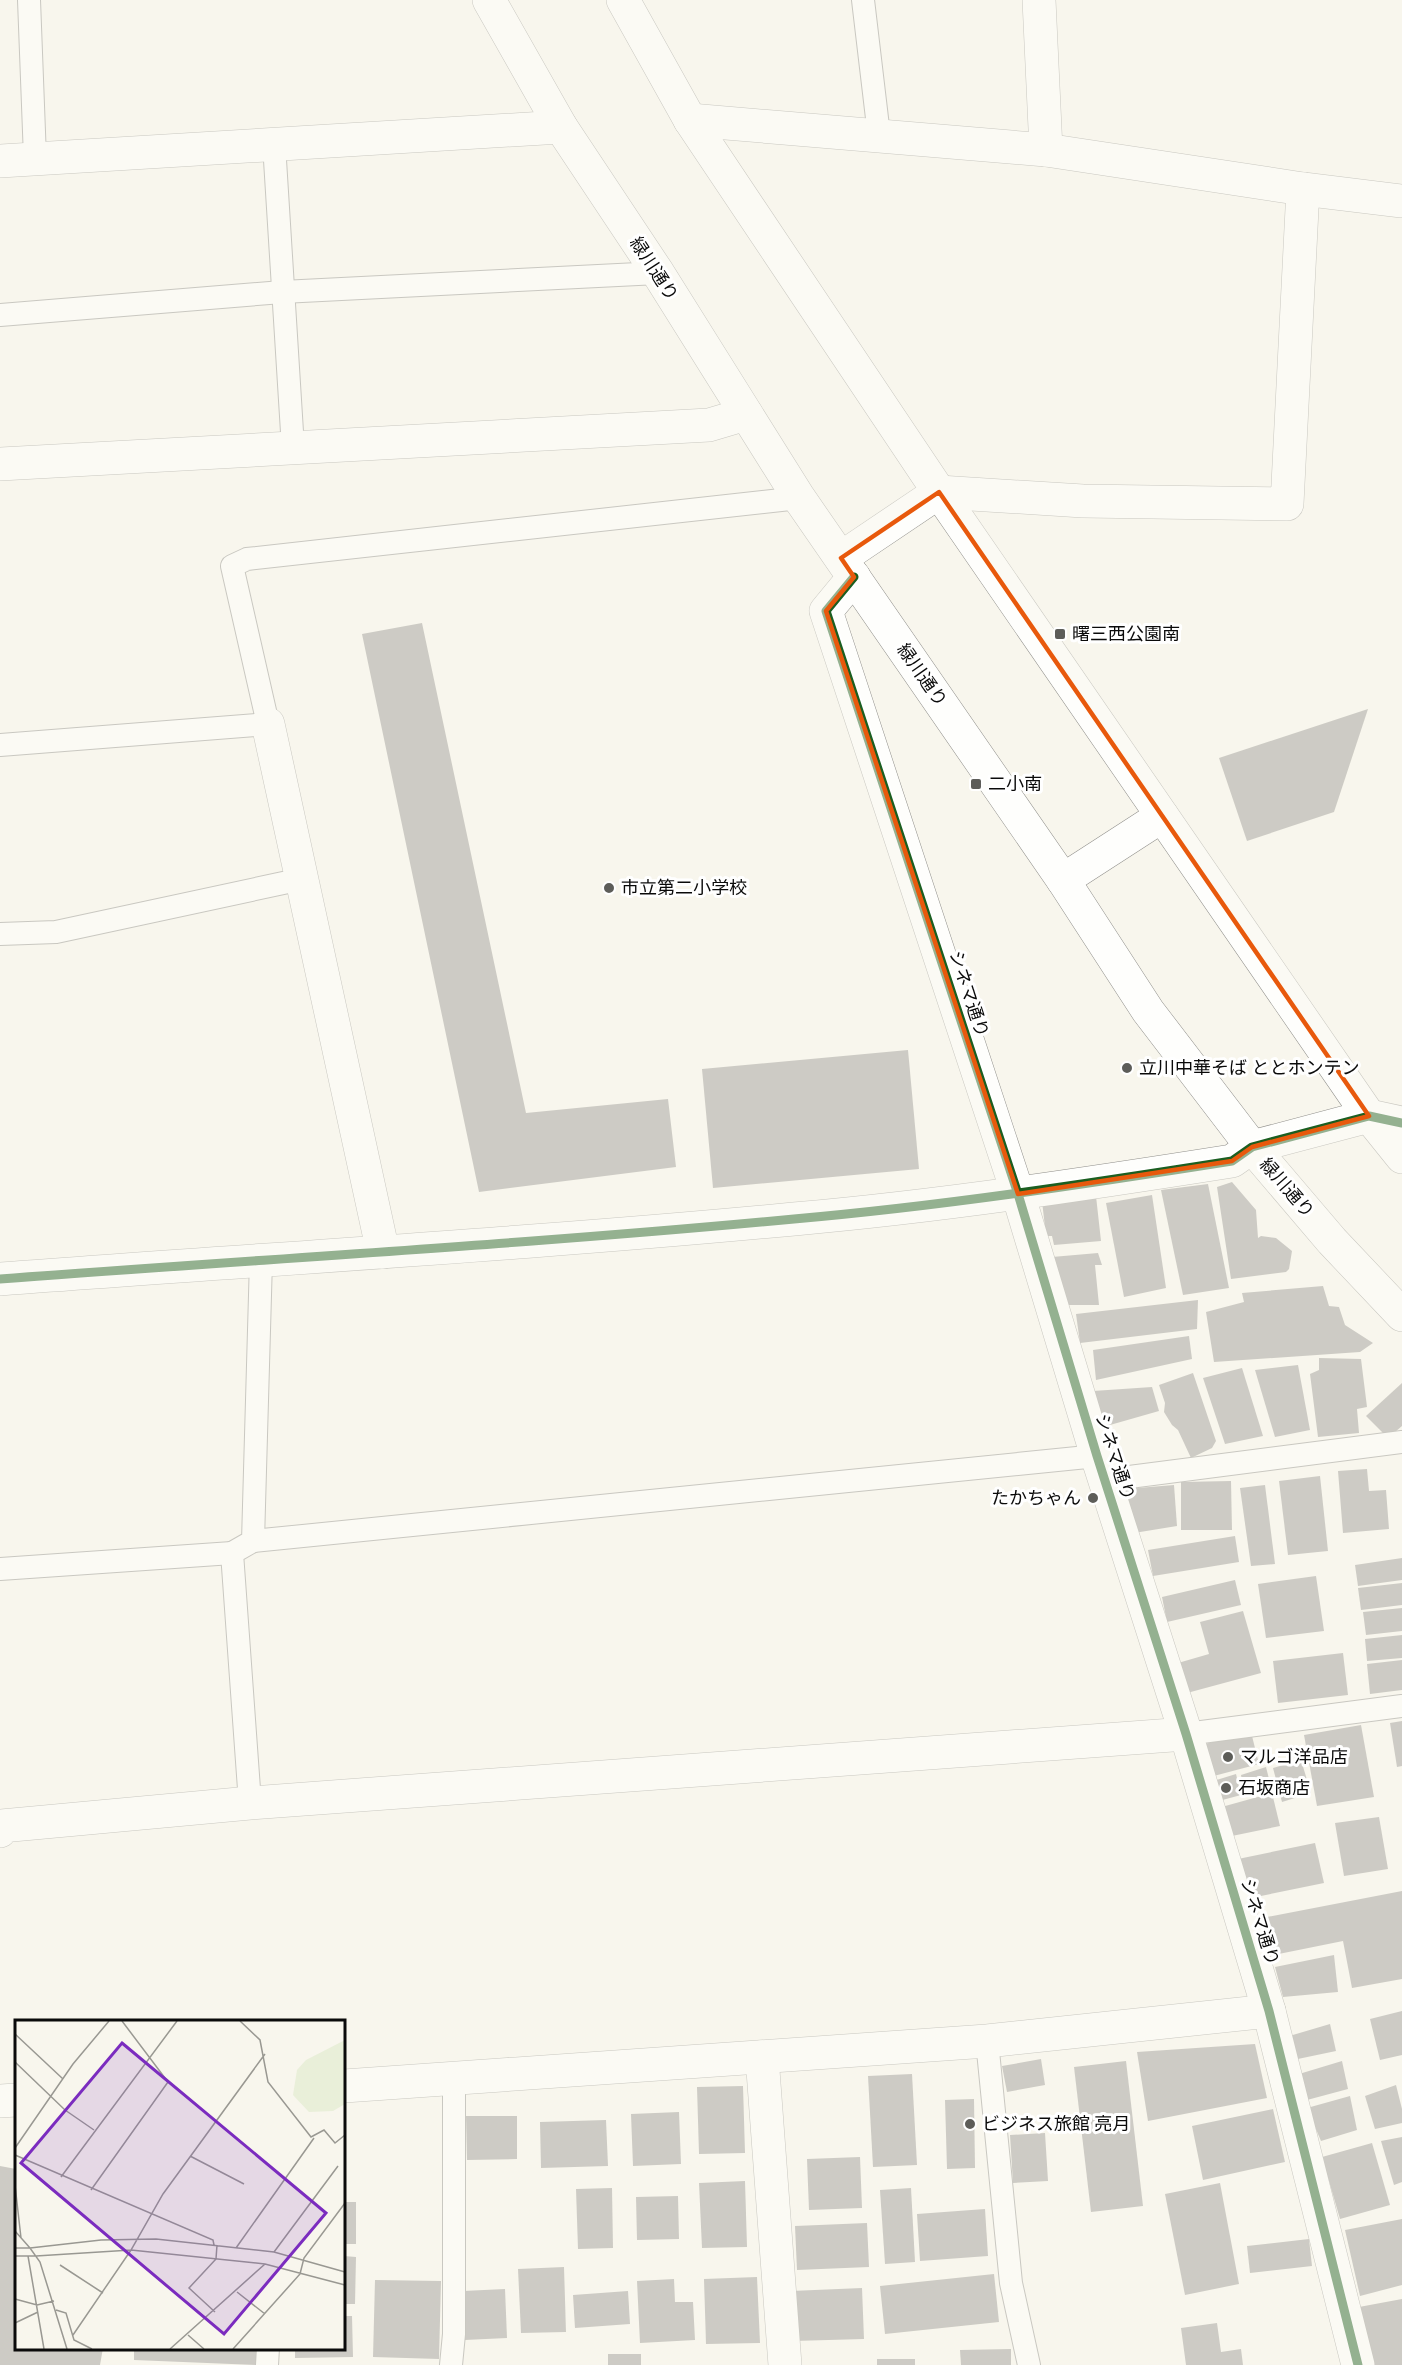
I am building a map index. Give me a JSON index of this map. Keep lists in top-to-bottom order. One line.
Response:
{"streets":{"street":["緑川通り","シネマ通り"]},"crossings":[["緑川通り","シネマ通り"]],"places":{"transit":["曙三西公園南","二小南"],"other":["市立第二小学校","立川中華そば ととホンテン","たかちゃん","マルゴ洋品店","石坂商店","ビジネス旅館 亮月"]}}
